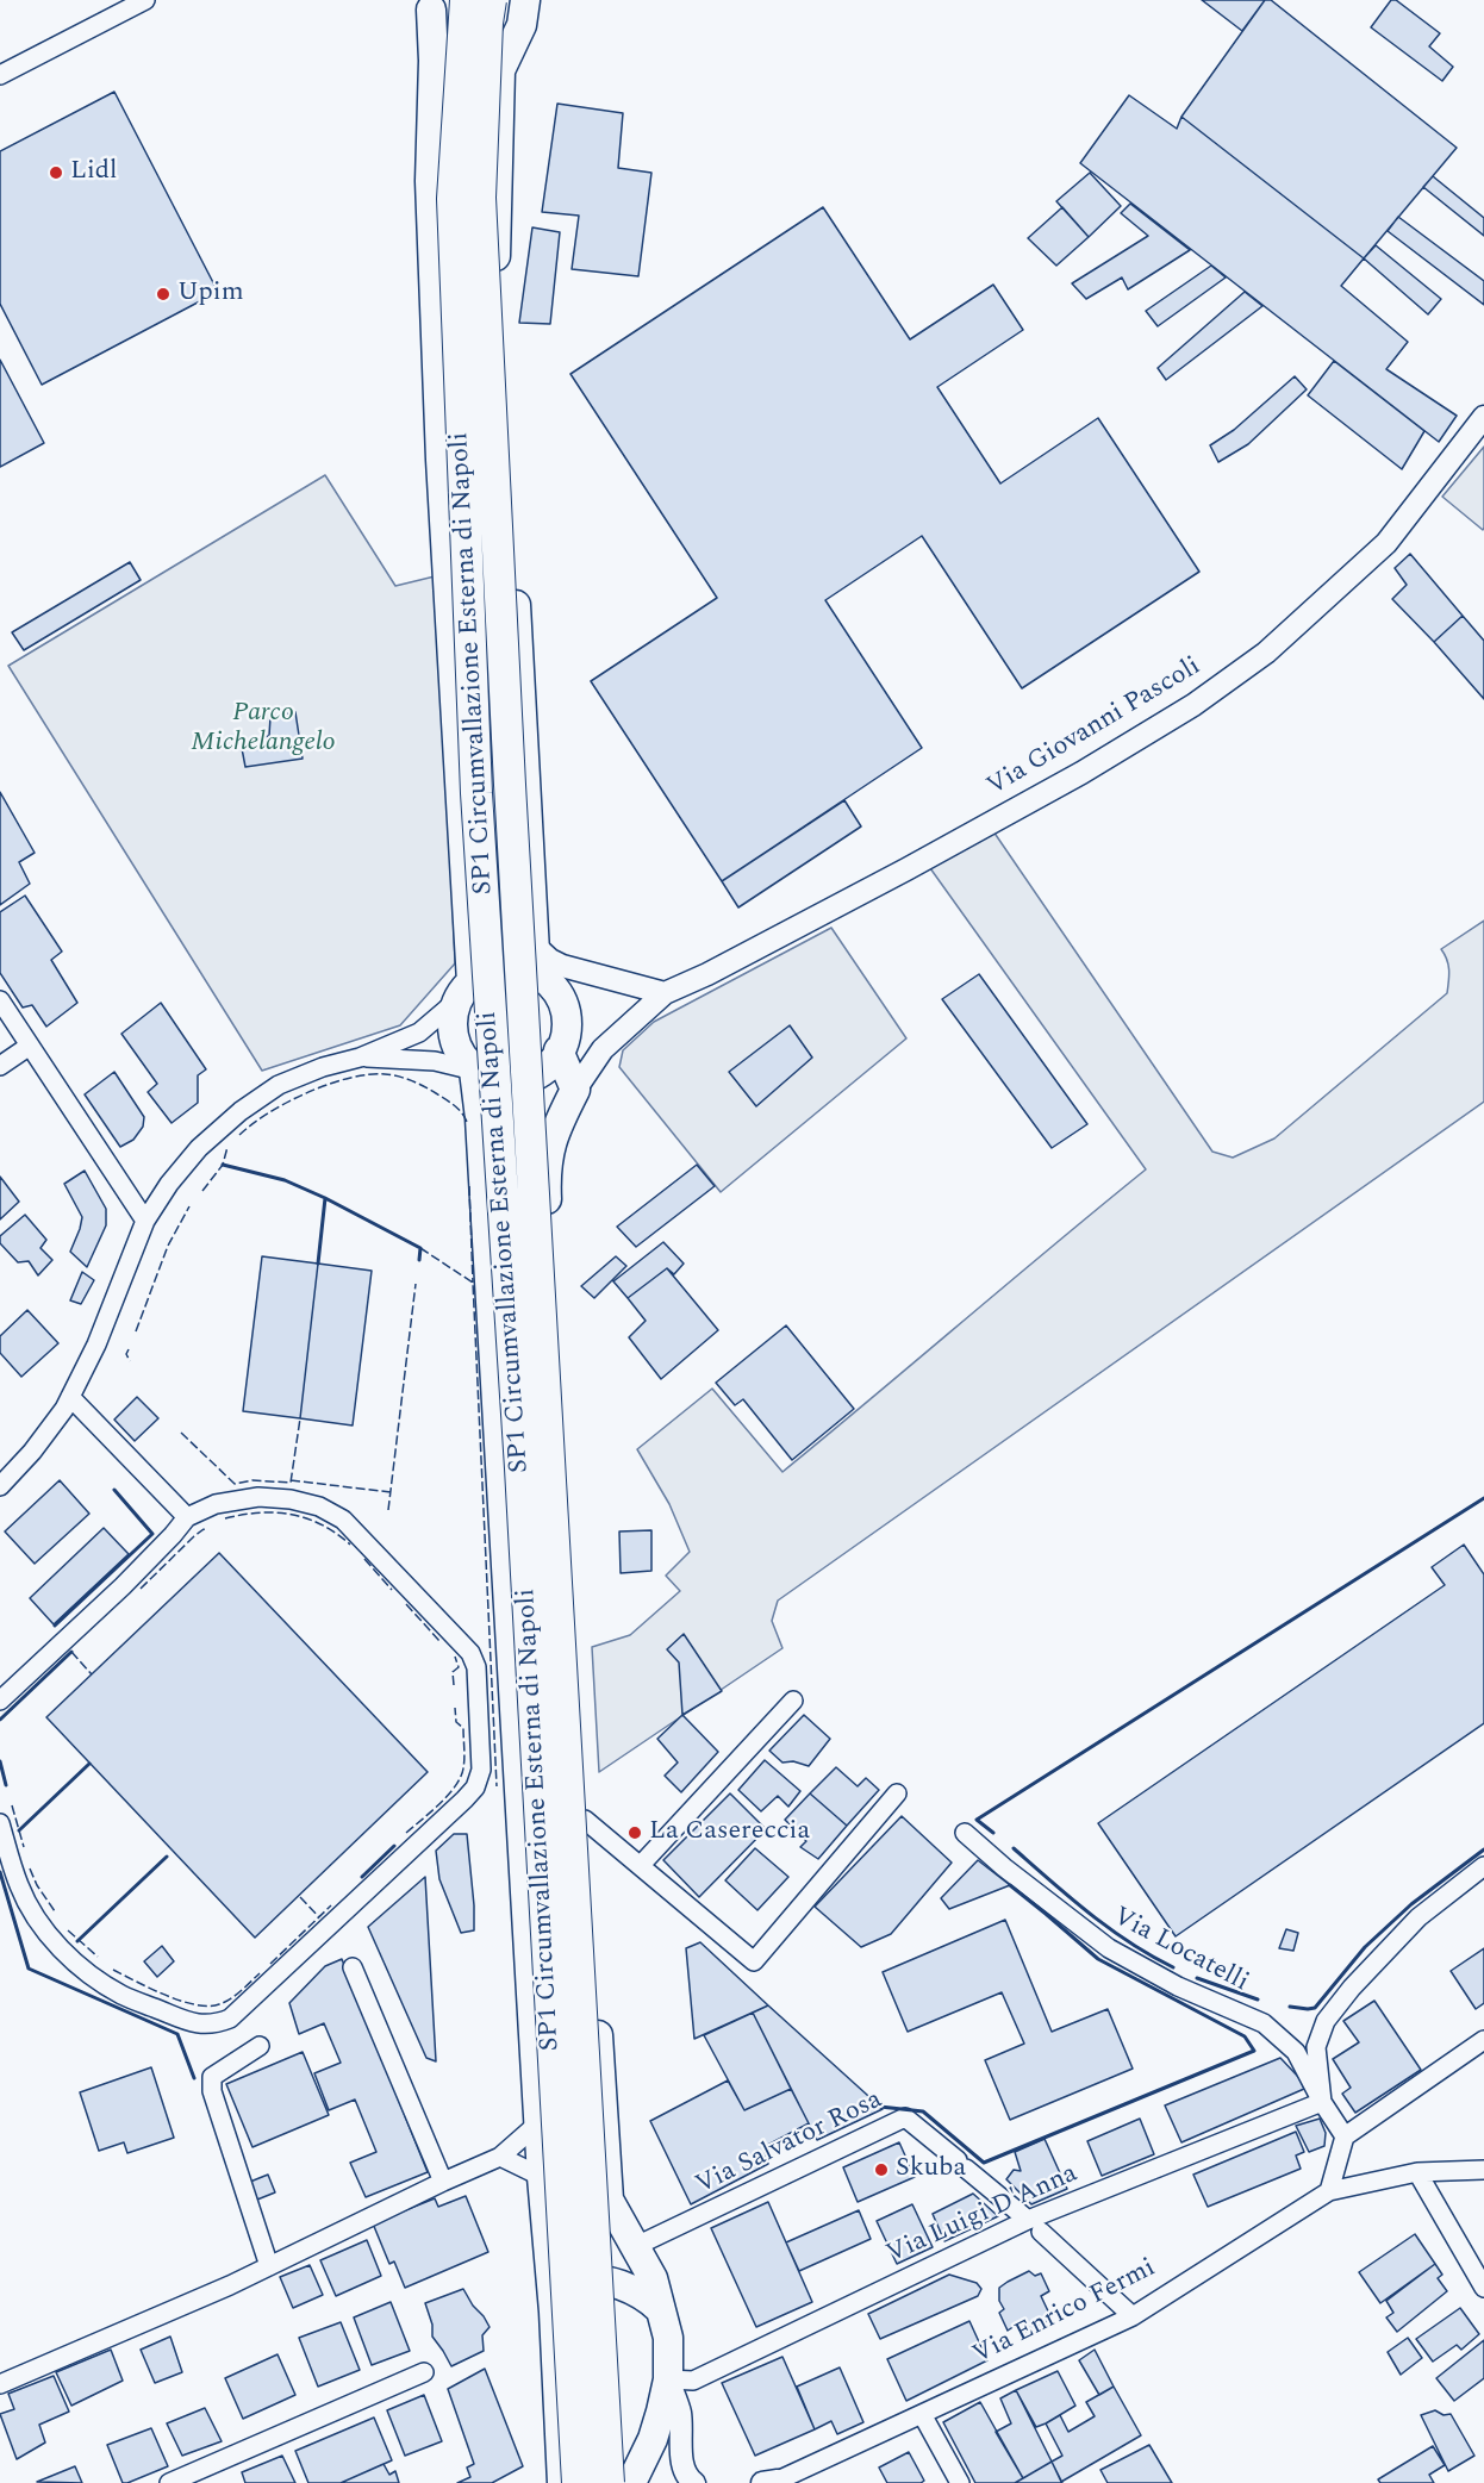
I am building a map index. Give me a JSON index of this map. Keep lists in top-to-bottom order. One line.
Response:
{"streets":{"highway":["SP1 Circumvallazione Esterna di Napoli"],"street":["Via Giovanni Pascoli","Via Locatelli","Via Salvator Rosa","Via Luigi D'Anna","Via Enrico Fermi"]},"crossings":[["Via Locatelli","Via Luigi D'Anna"],["Via Salvator Rosa","Via Luigi D'Anna"],["Via Salvator Rosa","Via Enrico Fermi"]],"parks":["Parco Michelangelo"],"places":["Lidl","Upim","La Casereccia","Skuba"]}
